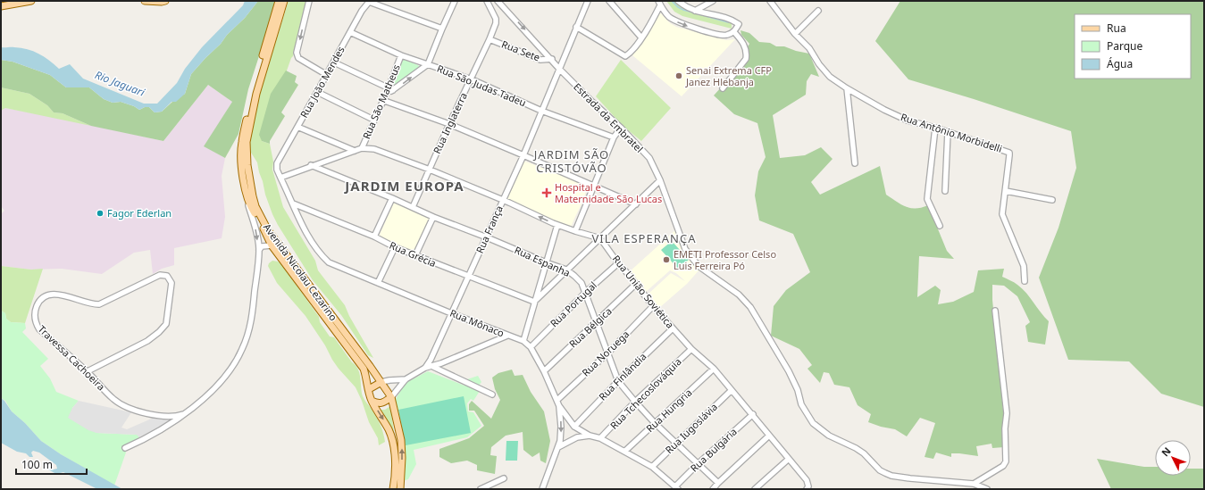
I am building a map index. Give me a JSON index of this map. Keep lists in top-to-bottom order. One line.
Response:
{"streets":{"main road":["Avenida Nicolau Cezarino"],"street":["Rua Sete","Rua João Mendes","Rua São Judas Tadeu","Rua São Matheus","Estrada da Embratel","Rua Inglaterra","Rua Antônio Morbidelli","Rua França","Rua Grécia","Rua Espanha","Rua União Soviética","Rua Portugal","Rua Mônaco","Rua Bélgica","Rua Noruega","Travessa Cachoeira","Rua Finlândia","Rua Tchecoslováquia","Rua Hungria","Rua Iugoslávia","Rua Bulgária"]},"crossings":[["Rua Sete","Estrada da Embratel"],["Rua Sete","Rua Inglaterra"],["Rua João Mendes","Rua São Judas Tadeu"],["Rua João Mendes","Rua Mônaco"],["Rua São Judas Tadeu","Rua São Matheus"],["Rua São Judas Tadeu","Rua Inglaterra"],["Rua São Judas Tadeu","Rua França"],["Rua São Matheus","Rua Espanha"],["Rua São Matheus","Rua Mônaco"],["Estrada da Embratel","Rua França"],["Rua Inglaterra","Rua Espanha"],["Rua França","Rua Grécia"],["Rua França","Rua Espanha"],["Rua França","Rua Mônaco"],["Rua Grécia","Rua Mônaco"],["Rua Espanha","Rua Portugal"],["Rua Espanha","Rua Bélgica"],["Rua Espanha","Rua Noruega"],["Rua Espanha","Rua Finlândia"],["Rua Espanha","Rua Tchecoslováquia"],["Rua Espanha","Rua Hungria"],["Rua Espanha","Rua Iugoslávia"],["Rua Espanha","Rua Bulgária"],["Rua União Soviética","Rua Portugal"],["Rua União Soviética","Rua Bélgica"],["Rua União Soviética","Rua Noruega"],["Rua União Soviética","Rua Finlândia"],["Rua União Soviética","Rua Tchecoslováquia"],["Rua União Soviética","Rua Hungria"],["Rua União Soviética","Rua Iugoslávia"],["Rua União Soviética","Rua Bulgária"],["Rua Portugal","Rua Mônaco"],["Rua Mônaco","Rua Bélgica"],["Rua Mônaco","Rua Noruega"],["Rua Mônaco","Rua Finlândia"],["Rua Mônaco","Rua Tchecoslováquia"],["Rua Mônaco","Rua Hungria"],["Rua Mônaco","Rua Iugoslávia"],["Rua Mônaco","Rua Bulgária"]],"districts":["JARDIM SÃO CRISTÓVÃO","JARDIM EUROPA","VILA ESPERANÇA"],"water":["Rio Jaguari"],"places":{"other":["Senai Extrema CFP Janez Hlebanja","Fagor Ederlan","EMETI Professor Celso Luis Ferreira Pó"],"health":["Hospital e Maternidade São Lucas"]},"legend":["Rua","Parque","Água"],"scale_bar":"100 m","north":"top left"}
